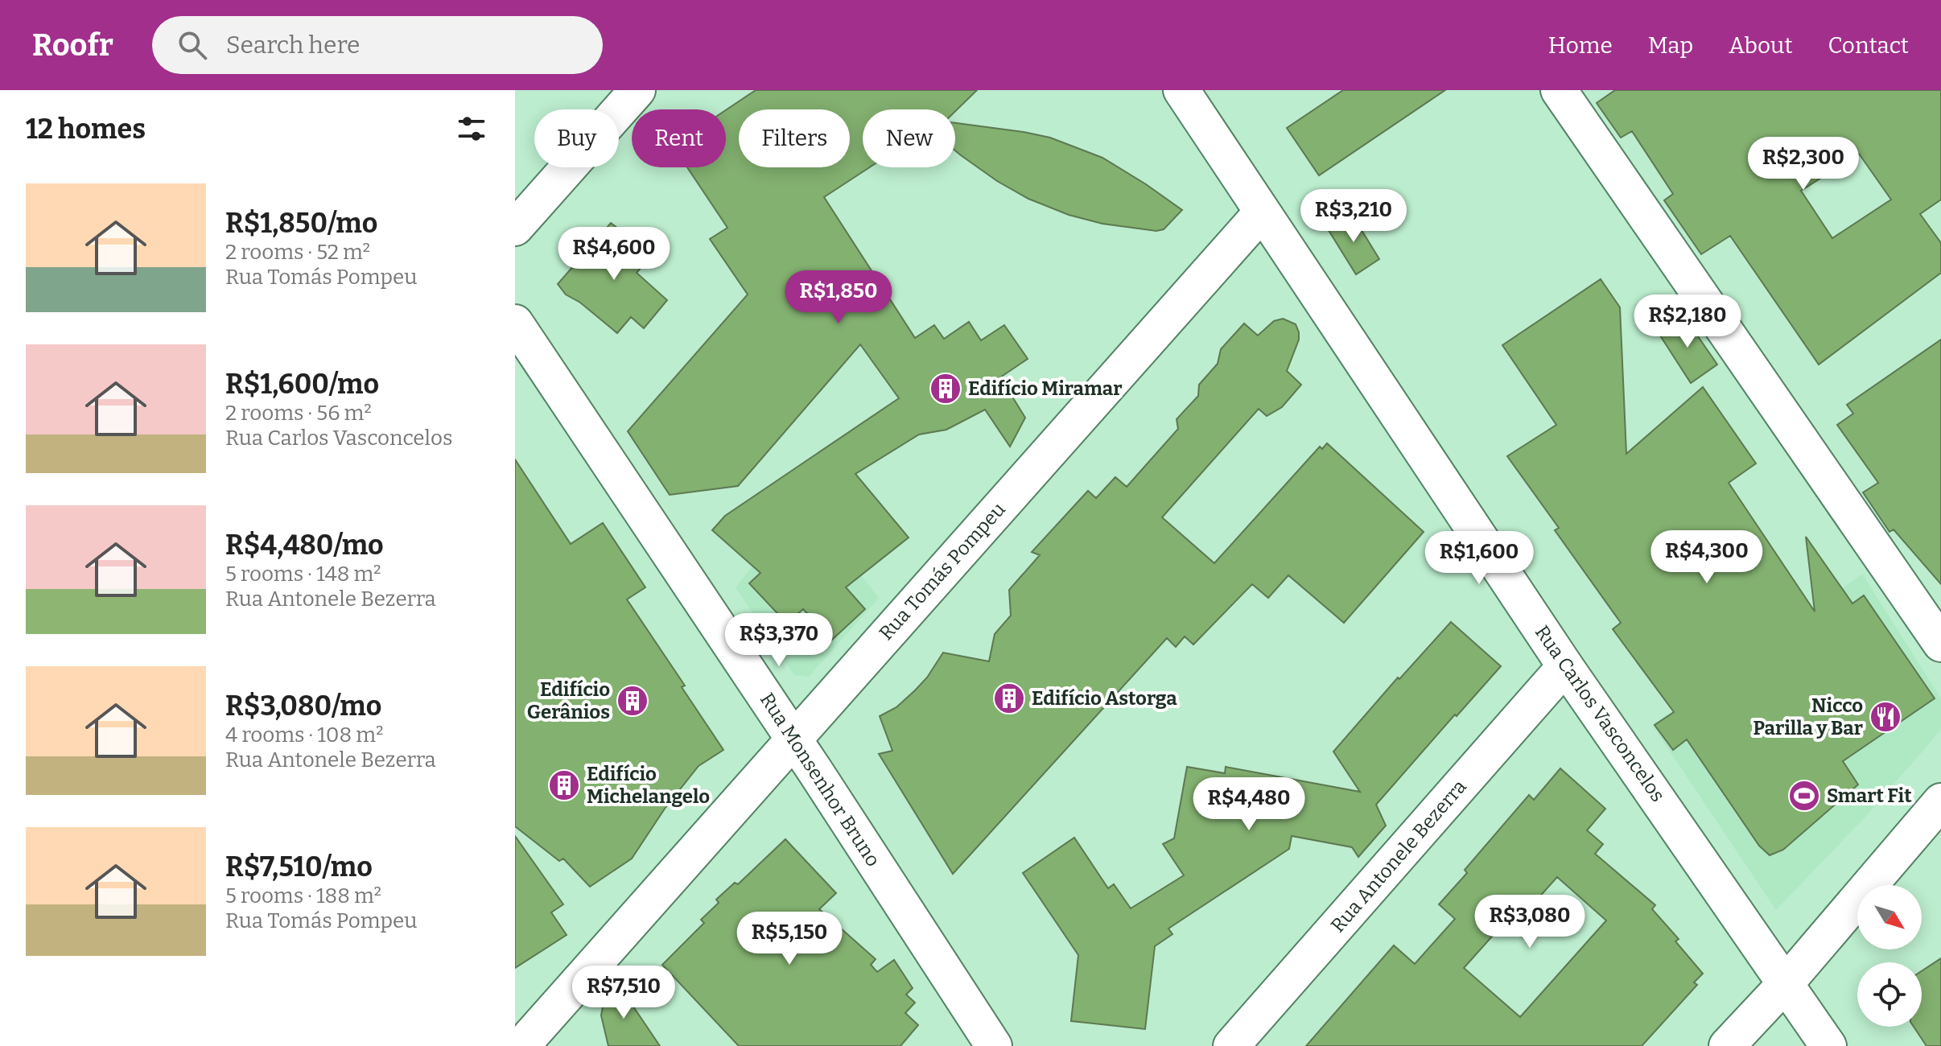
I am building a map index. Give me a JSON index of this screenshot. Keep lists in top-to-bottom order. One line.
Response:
{"streets":{"street":["Rua Tomás Pompeu","Rua Carlos Vasconcelos","Rua Monsenhor Bruno","Rua Antonele Bezerra"]},"crossings":[["Rua Tomás Pompeu","Rua Carlos Vasconcelos"],["Rua Tomás Pompeu","Rua Monsenhor Bruno"],["Rua Carlos Vasconcelos","Rua Antonele Bezerra"]],"places":{"building":["Edifício Miramar","Edifício Astorga","Edifício Gerânios","Edifício Michelangelo"],"restaurant":["Nicco Parilla y Bar"],"sports":["Smart Fit"]},"north":"bottom right","page":{"header":"Roofr","search":"Search here","nav":["Home","Map","About","Contact"],"heading":"12 homes","chip":["Buy","Rent","Filters","New"],"price":["R$2,300","R$3,210","R$4,600","R$1,850","R$2,180","R$4,300","R$1,600","R$3,370","R$4,480","R$3,080","R$5,150","R$7,510"],"list":[{"name":"R$1,850/mo","note":"2 rooms · 52 m² · Rua Tomás Pompeu"},{"name":"R$1,600/mo","note":"2 rooms · 56 m² · Rua Carlos Vasconcelos"},{"name":"R$4,480/mo","note":"5 rooms · 148 m² · Rua Antonele Bezerra"},{"name":"R$3,080/mo","note":"4 rooms · 108 m² · Rua Antonele Bezerra"},{"name":"R$7,510/mo","note":"5 rooms · 188 m² · Rua Tomás Pompeu"}]}}
